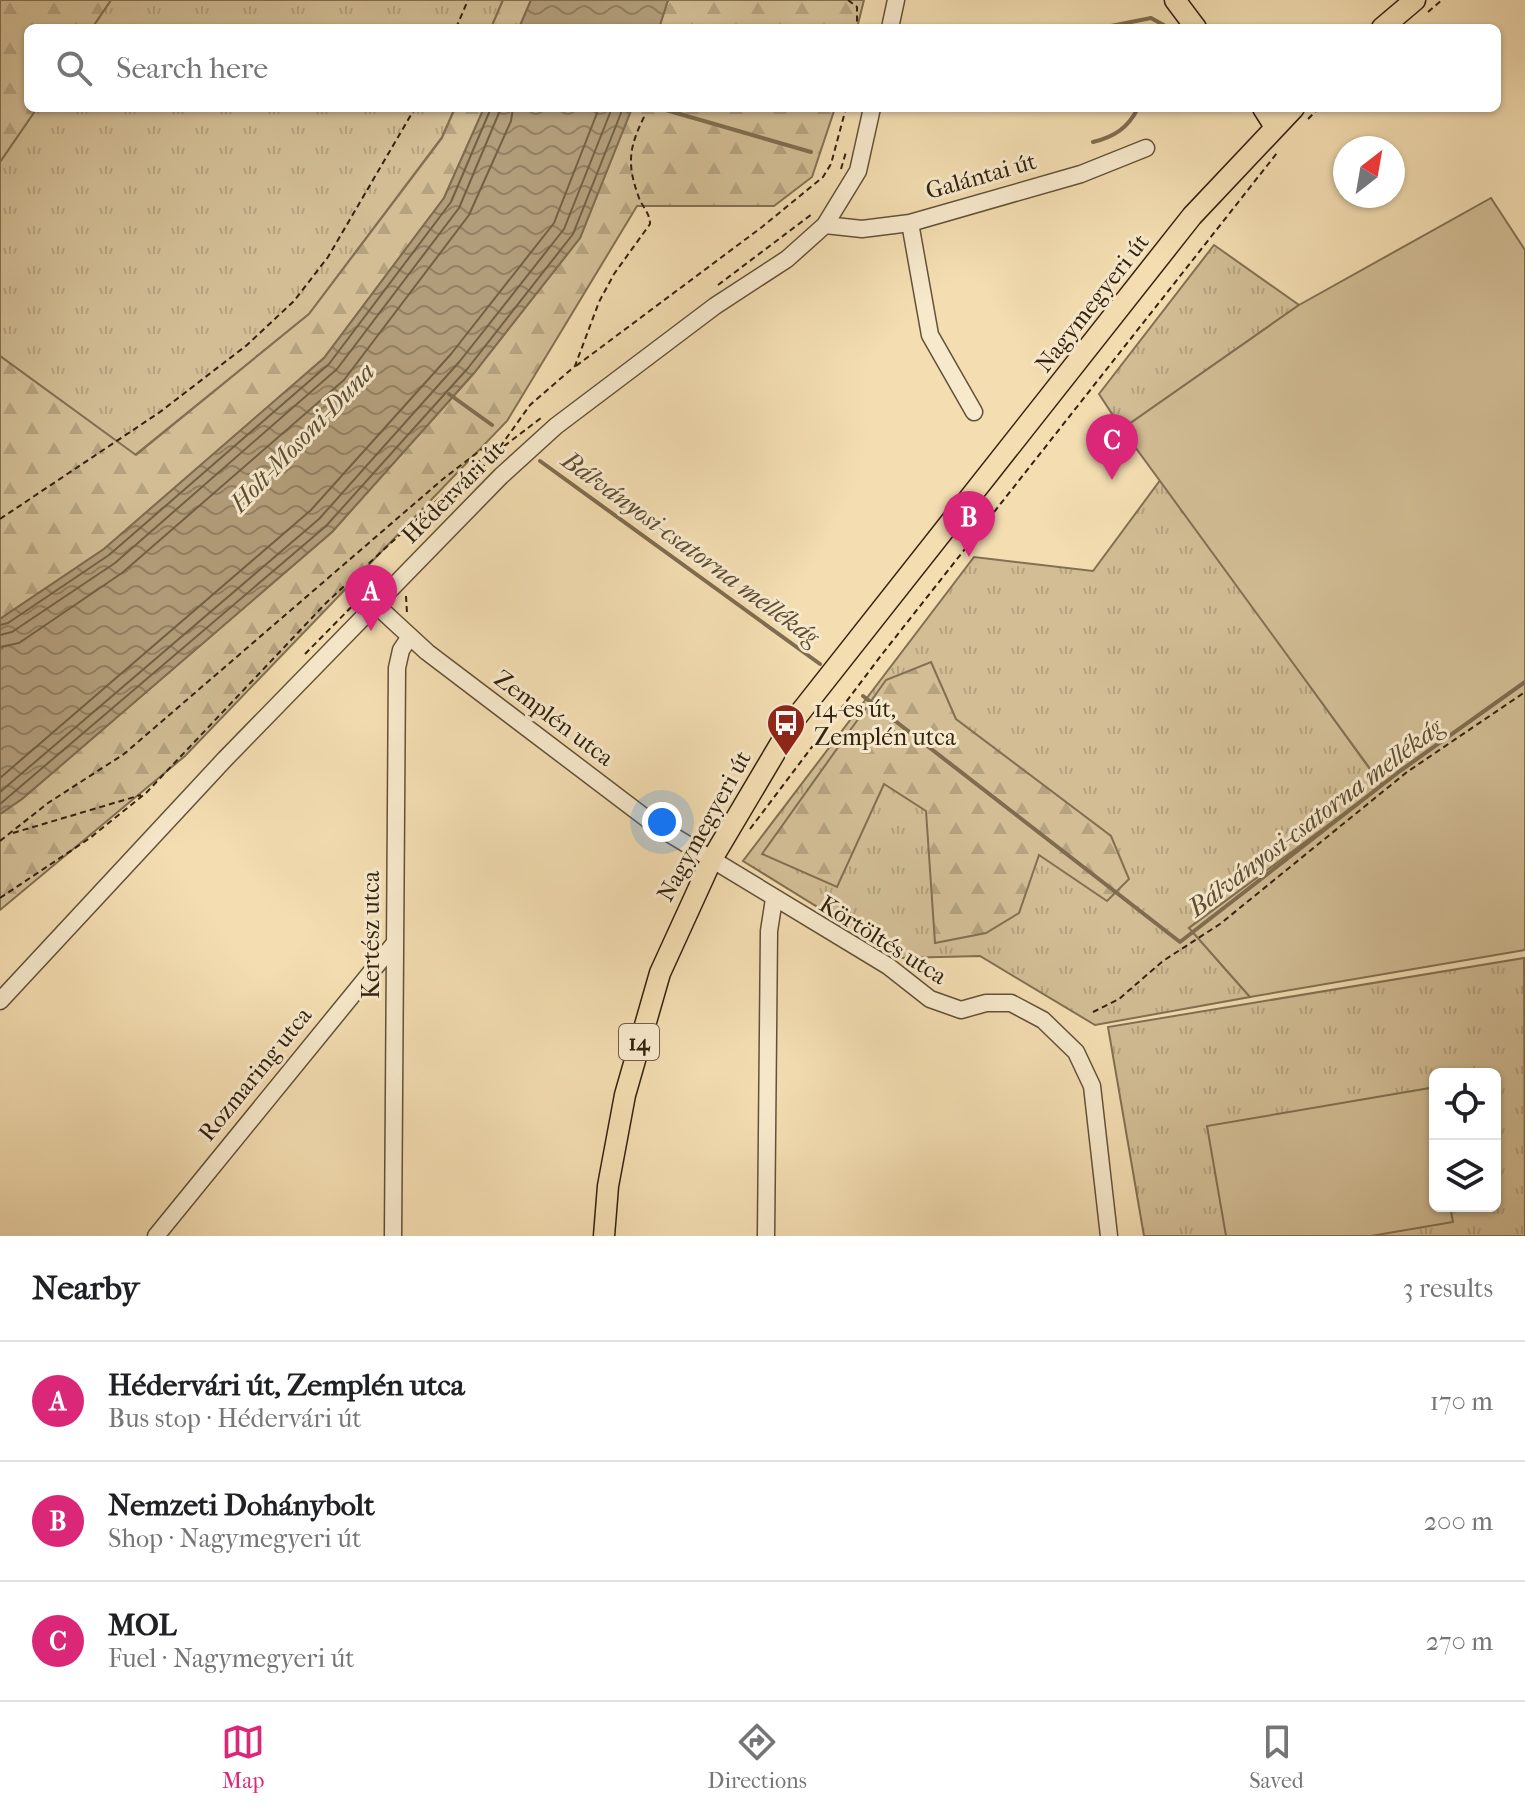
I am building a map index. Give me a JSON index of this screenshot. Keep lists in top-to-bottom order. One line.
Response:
{"streets":{"main road":["Nagymegyeri út","14"],"street":["Galántai út","Hédervári út","Zemplén utca","Kertész utca","Körtöltés utca","Rozmaring utca"]},"crossings":[["Galántai út","Hédervári út"],["Nagymegyeri út","Zemplén utca"],["Nagymegyeri út","Körtöltés utca"],["Nagymegyeri út","14"],["Hédervári út","Zemplén utca"],["Zemplén utca","Kertész utca"],["Zemplén utca","Körtöltés utca"],["Kertész utca","Rozmaring utca"]],"water":["Holt-Mosoni-Duna","Bálványosi-csatorna mellékág"],"places":{"bus stop":["14-es út, Zemplén utca"]},"north":"top right","page":{"search":"Search here","pins":["C","B","A"],"heading":["Nearby","3 results"],"list":[{"mark":"A","name":"Hédervári út, Zemplén utca","note":"Bus stop · Hédervári út","value":"170 m"},{"mark":"B","name":"Nemzeti Dohánybolt","note":"Shop · Nagymegyeri út","value":"200 m"},{"mark":"C","name":"MOL","note":"Fuel · Nagymegyeri út","value":"270 m"}],"nav":["Map","Directions","Saved"]}}
